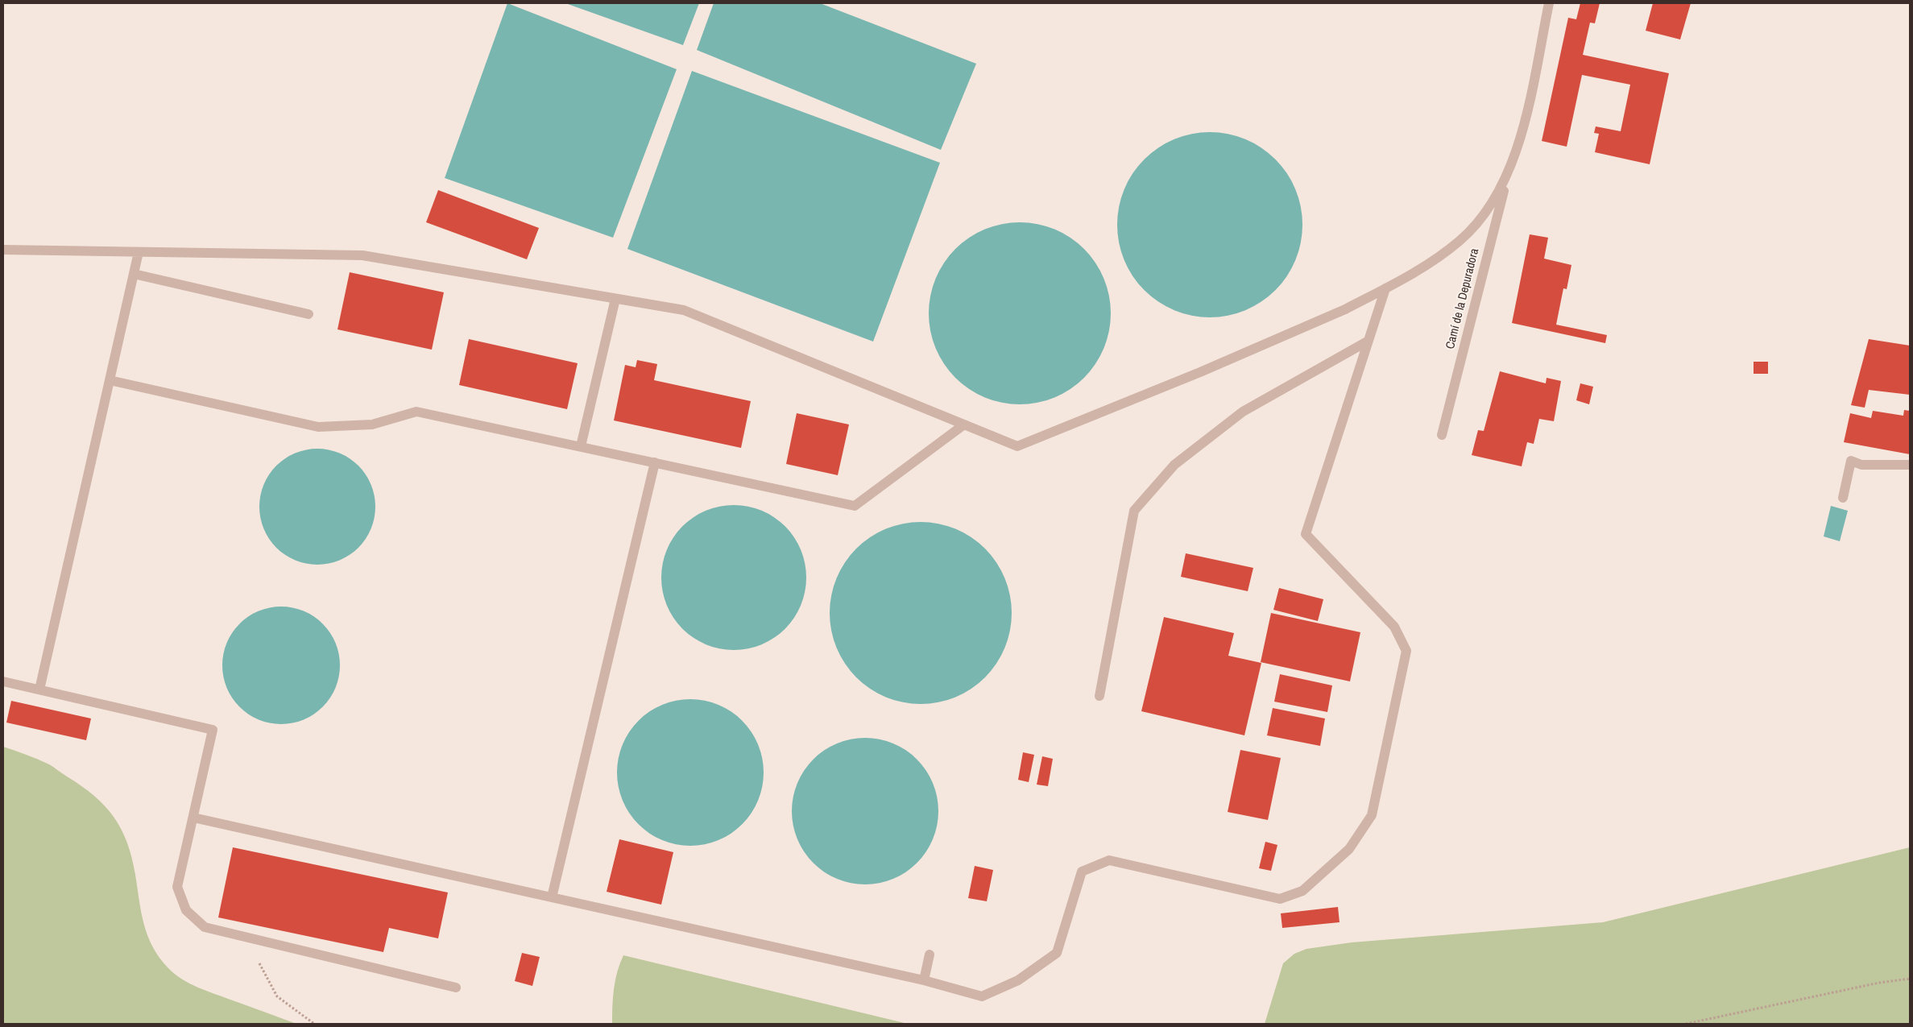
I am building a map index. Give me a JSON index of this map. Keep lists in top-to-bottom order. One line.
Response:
{"streets":{"street":["Camí de la Depuradora"]}}
